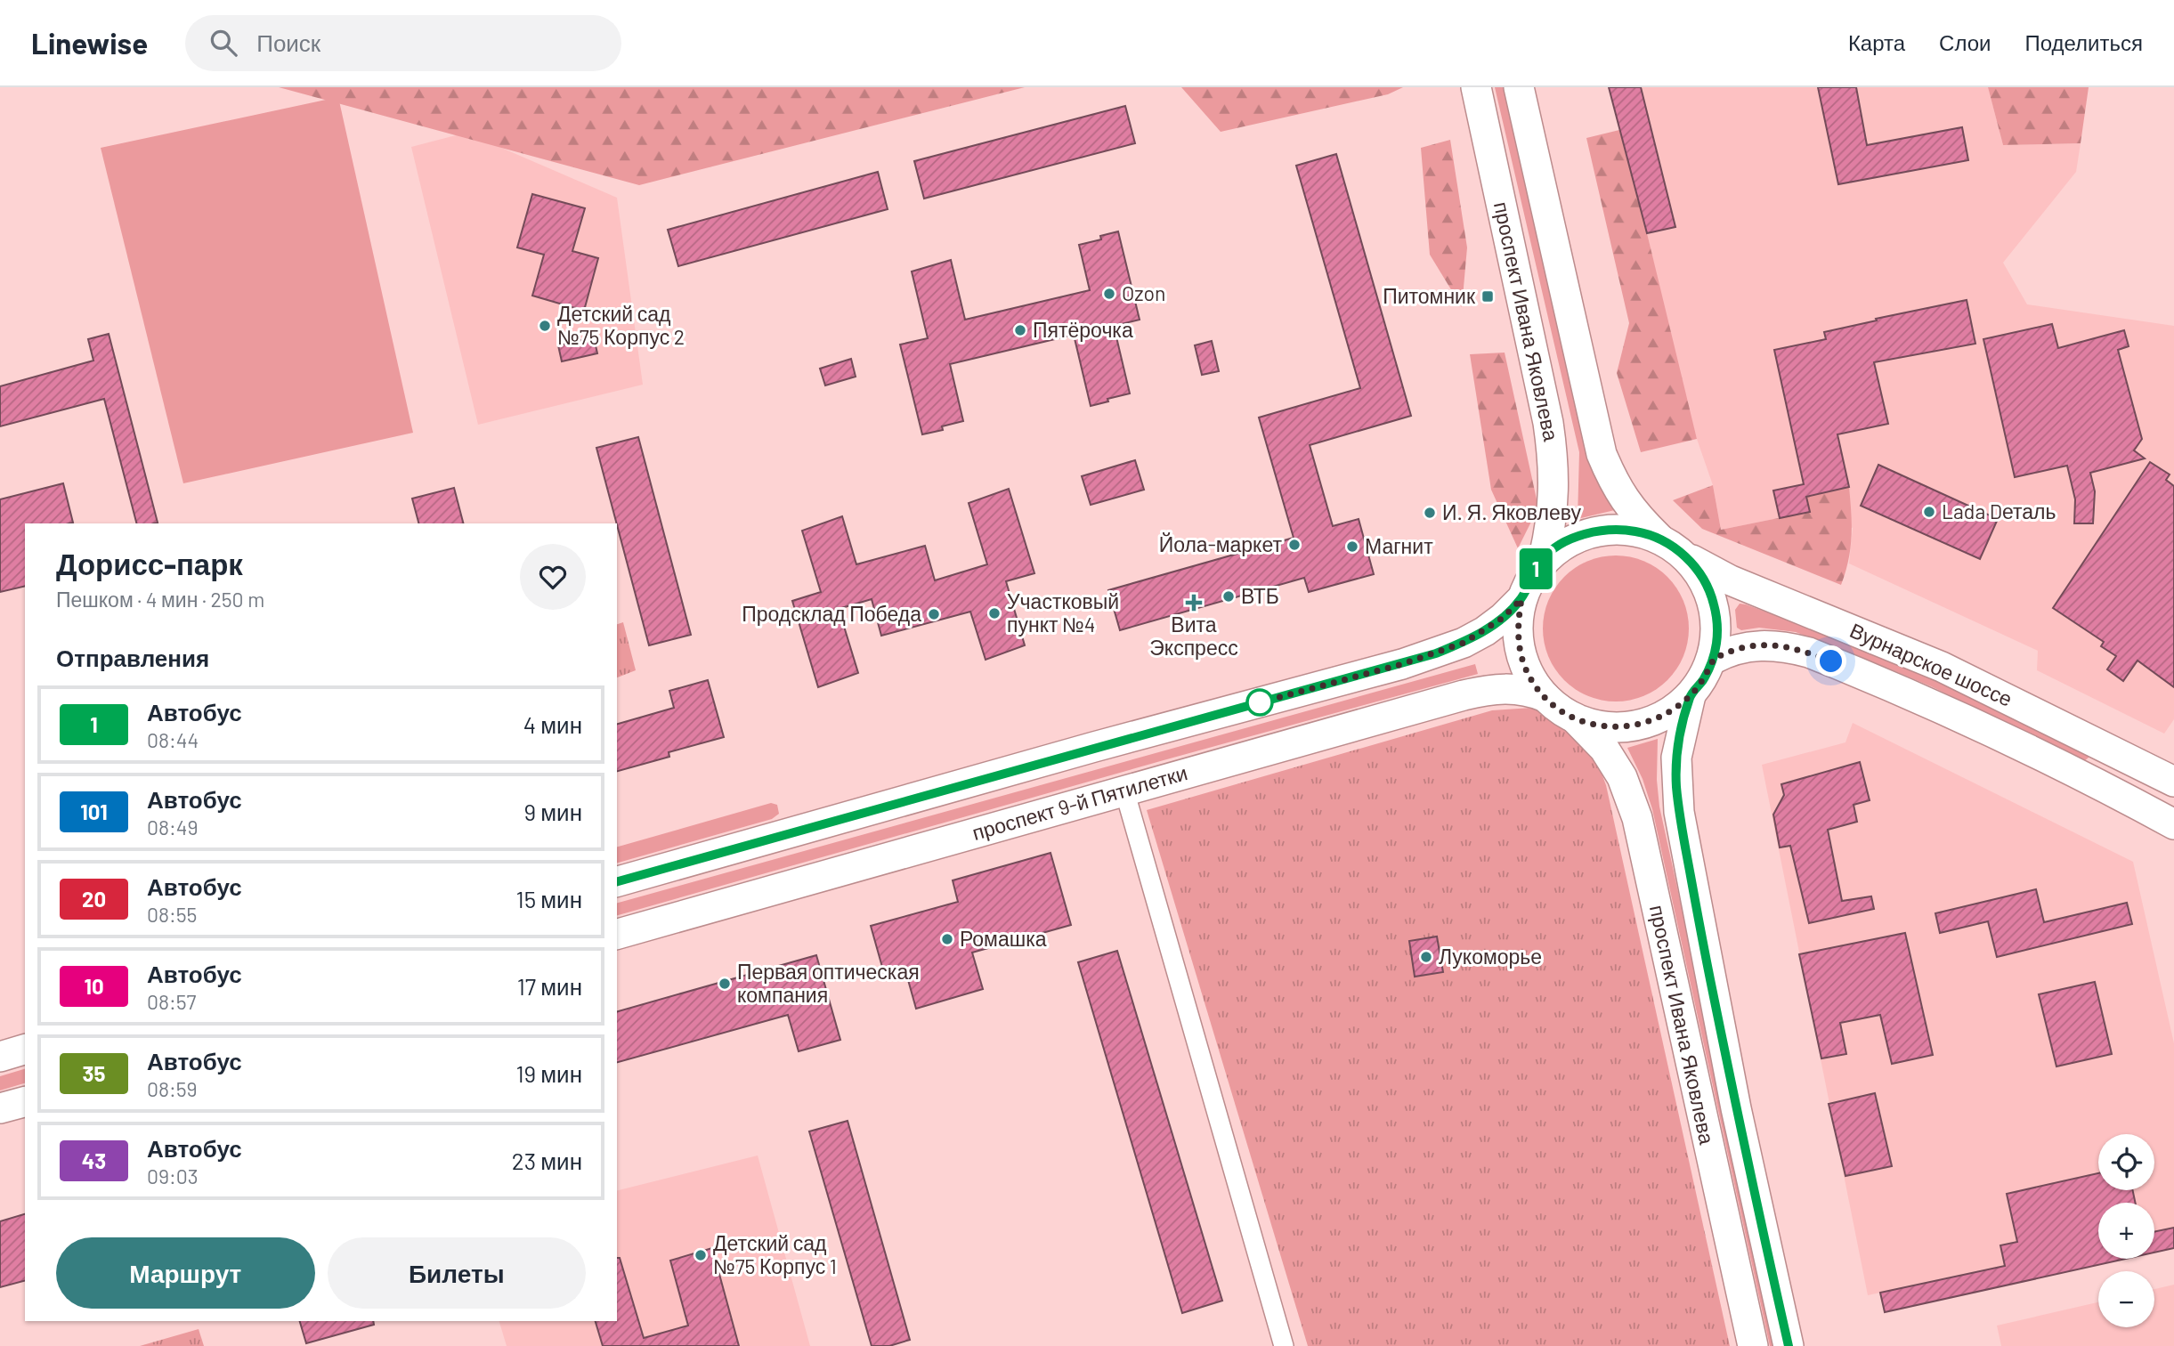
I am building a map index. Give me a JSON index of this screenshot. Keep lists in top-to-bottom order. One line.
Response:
{"streets":{"main road":["проспект Ивана Яковлева","Вурнарское шоссе","проспект 9-й Пятилетки"]},"crossings":[["проспект Ивана Яковлева","Вурнарское шоссе"],["проспект Ивана Яковлева","проспект 9-й Пятилетки"],["Вурнарское шоссе","проспект 9-й Пятилетки"]],"places":{"other":["Ozon","Детский сад №75 Корпус 2","Пятёрочка","Lada Dеталь","И. Я. Яковлеву","Йола-маркет","Магнит","ВТБ","Участковый пункт №4","Продсклад Победа","Ромашка","Лукоморье","Первая оптическая компания","Детский сад №75 Корпус 1"],"transit":["Питомник"],"health":["Вита Экспресс"]},"lines":["bus line 1"],"page":{"header":"Linewise","search":"Поиск","nav":["Карта","Слои","Поделиться"],"on_map":"1","heading":[["Дорисс-парк","Пешком · 4 мин · 250 m"],"Отправления"],"list":[{"mark":"1","name":"Автобус","note":"08:44","value":"4 мин"},{"mark":"101","name":"Автобус","note":"08:49","value":"9 мин"},{"mark":"20","name":"Автобус","note":"08:55","value":"15 мин"},{"mark":"10","name":"Автобус","note":"08:57","value":"17 мин"},{"mark":"35","name":"Автобус","note":"08:59","value":"19 мин"},{"mark":"43","name":"Автобус","note":"09:03","value":"23 мин"}],"map_buttons":["+","−"],"buttons":["Маршрут","Билеты"]}}
